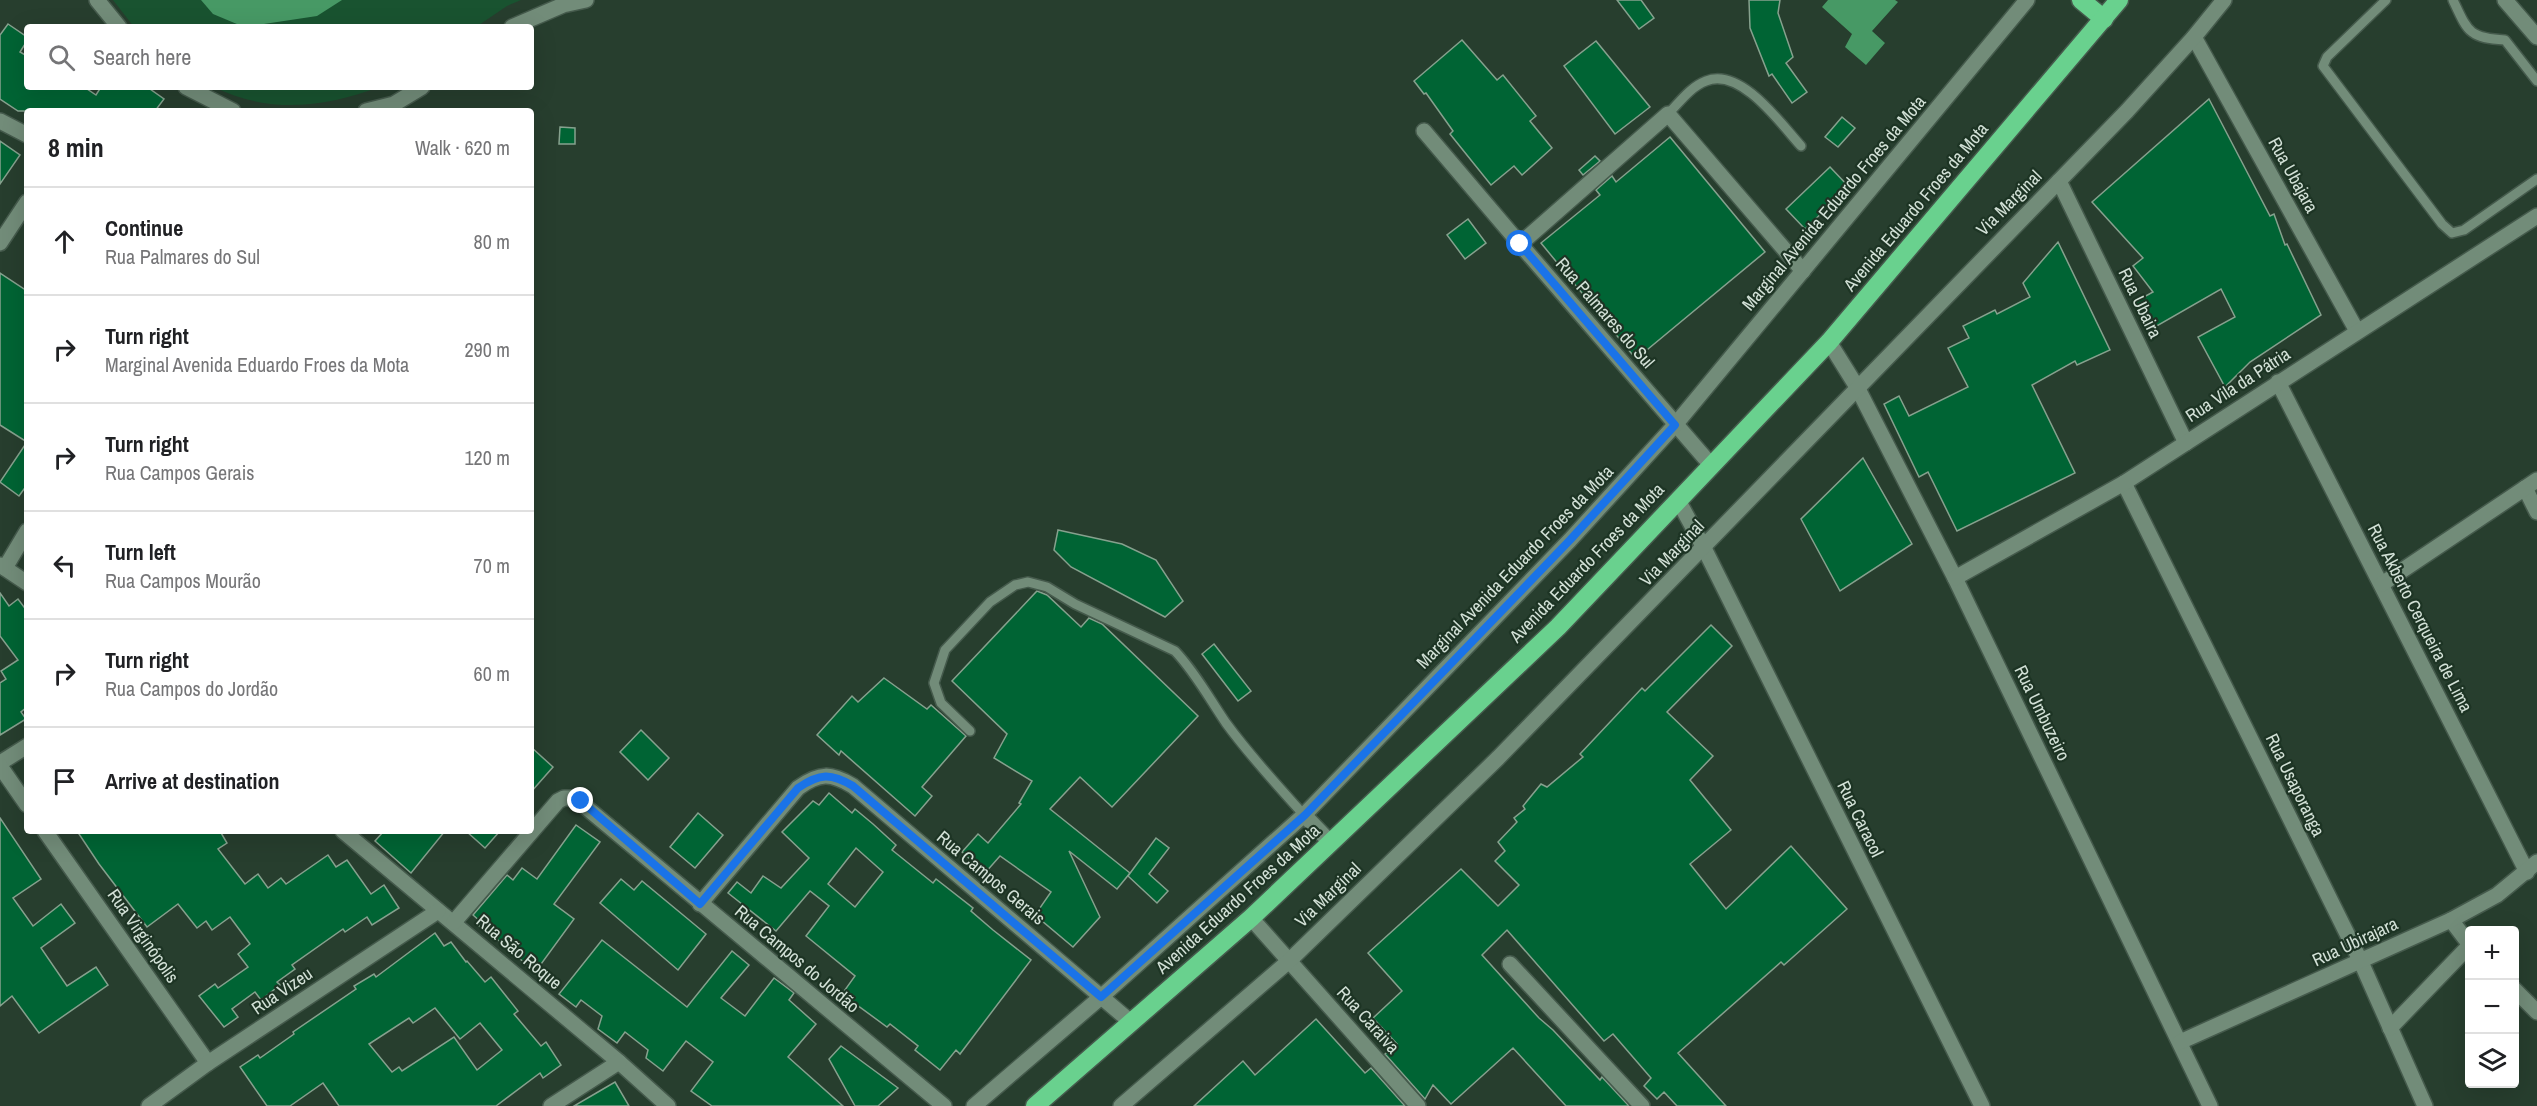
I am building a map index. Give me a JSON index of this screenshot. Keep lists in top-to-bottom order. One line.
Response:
{"streets":{"highway":["Avenida Eduardo Froes da Mota"],"street":["Rua Ubajara","Marginal Avenida Eduardo Froes da Mota","Via Marginal","Rua Ubaira","Rua Palmares do Sul","Rua Vila da Pátria","Rua Akberto Cerqueira de Lima","Rua Umbuzeiro","Rua Usaporanga","Rua Caracol","Rua Campos Gerais","Rua Virginópolis","Rua Ubirajara","Rua São Roque","Rua Campos do Jordão","Rua Vizeu","Rua Caraiva"]},"crossings":[["Rua Ubajara","Via Marginal"],["Rua Ubajara","Rua Vila da Pátria"],["Marginal Avenida Eduardo Froes da Mota","Rua Palmares do Sul"],["Marginal Avenida Eduardo Froes da Mota","Rua Campos Gerais"],["Via Marginal","Rua Ubaira"],["Via Marginal","Rua Umbuzeiro"],["Via Marginal","Rua Caracol"],["Via Marginal","Rua Caraiva"],["Avenida Eduardo Froes da Mota","Rua Palmares do Sul"],["Avenida Eduardo Froes da Mota","Rua Umbuzeiro"],["Avenida Eduardo Froes da Mota","Rua Caracol"],["Avenida Eduardo Froes da Mota","Rua Campos Gerais"],["Avenida Eduardo Froes da Mota","Rua Caraiva"],["Rua Ubaira","Rua Vila da Pátria"],["Rua Vila da Pátria","Rua Akberto Cerqueira de Lima"],["Rua Vila da Pátria","Rua Umbuzeiro"],["Rua Vila da Pátria","Rua Usaporanga"],["Rua Akberto Cerqueira de Lima","Rua Ubirajara"],["Rua Umbuzeiro","Rua Ubirajara"],["Rua Usaporanga","Rua Ubirajara"],["Rua Campos Gerais","Rua Campos do Jordão"],["Rua Virginópolis","Rua Vizeu"],["Rua São Roque","Rua Campos do Jordão"],["Rua São Roque","Rua Vizeu"]],"page":{"search":"Search here","heading":["8 min","Walk · 620 m"],"list":[["Continue","Rua Palmares do Sul","80 m"],["Turn right","Marginal Avenida Eduardo Froes da Mota","290 m"],["Turn right","Rua Campos Gerais","120 m"],["Turn left","Rua Campos Mourão","70 m"],["Turn right","Rua Campos do Jordão","60 m"],"Arrive at destination"],"map_buttons":["+","−"]}}
